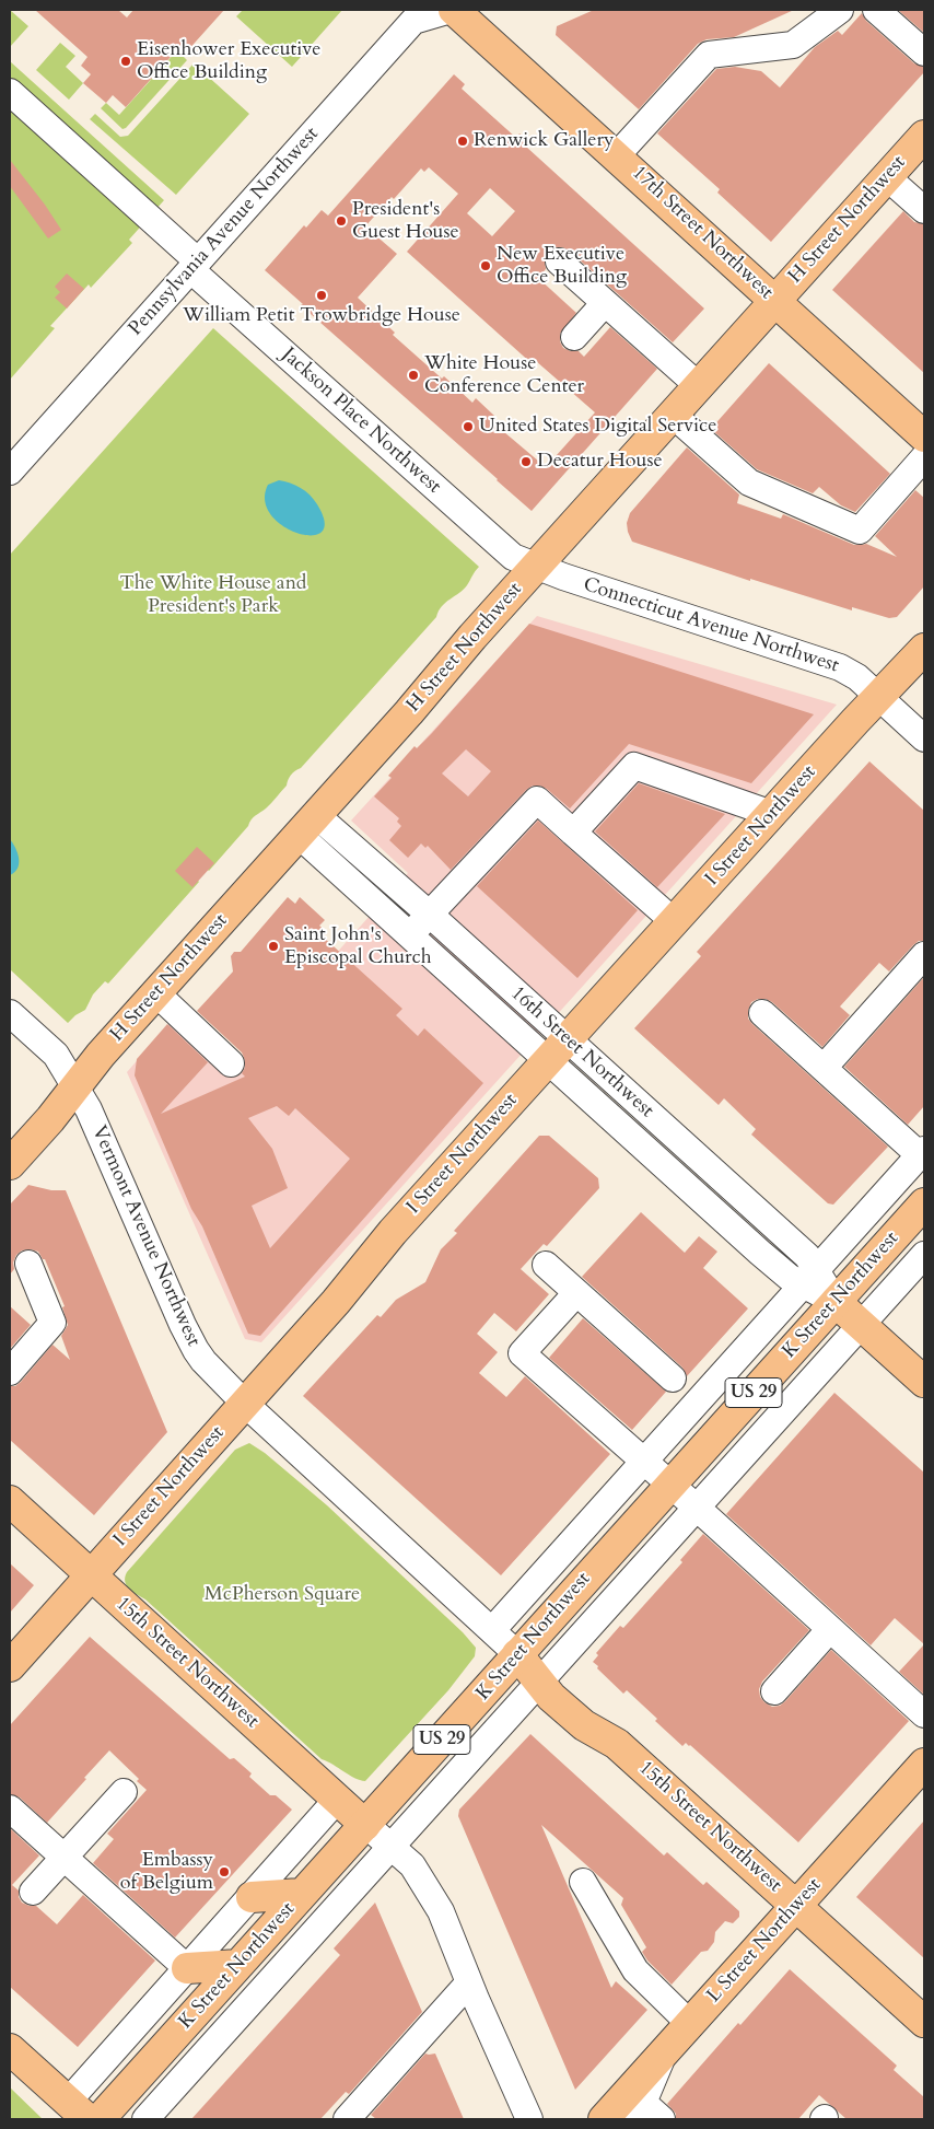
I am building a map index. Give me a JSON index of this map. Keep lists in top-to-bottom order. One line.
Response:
{"streets":{"main road":["H Street Northwest","17th Street Northwest","I Street Northwest","16th Street Northwest","K Street Northwest","US 29","15th Street Northwest","L Street Northwest"],"street":["Pennsylvania Avenue Northwest","Jackson Place Northwest","Connecticut Avenue Northwest","Vermont Avenue Northwest"]},"crossings":[["H Street Northwest","17th Street Northwest"],["H Street Northwest","Jackson Place Northwest"],["H Street Northwest","Connecticut Avenue Northwest"],["H Street Northwest","16th Street Northwest"],["H Street Northwest","Vermont Avenue Northwest"],["Pennsylvania Avenue Northwest","17th Street Northwest"],["Pennsylvania Avenue Northwest","Jackson Place Northwest"],["Jackson Place Northwest","Connecticut Avenue Northwest"],["Connecticut Avenue Northwest","I Street Northwest"],["I Street Northwest","16th Street Northwest"],["I Street Northwest","Vermont Avenue Northwest"],["I Street Northwest","15th Street Northwest"],["16th Street Northwest","K Street Northwest"],["Vermont Avenue Northwest","15th Street Northwest"],["K Street Northwest","15th Street Northwest"],["15th Street Northwest","L Street Northwest"]],"parks":["The White House and President's Park","McPherson Square"],"places":["Eisenhower Executive Office Building","Renwick Gallery","President's Guest House","New Executive Office Building","William Petit Trowbridge House","White House Conference Center","United States Digital Service","Decatur House","Saint John's Episcopal Church","Embassy of Belgium"]}
